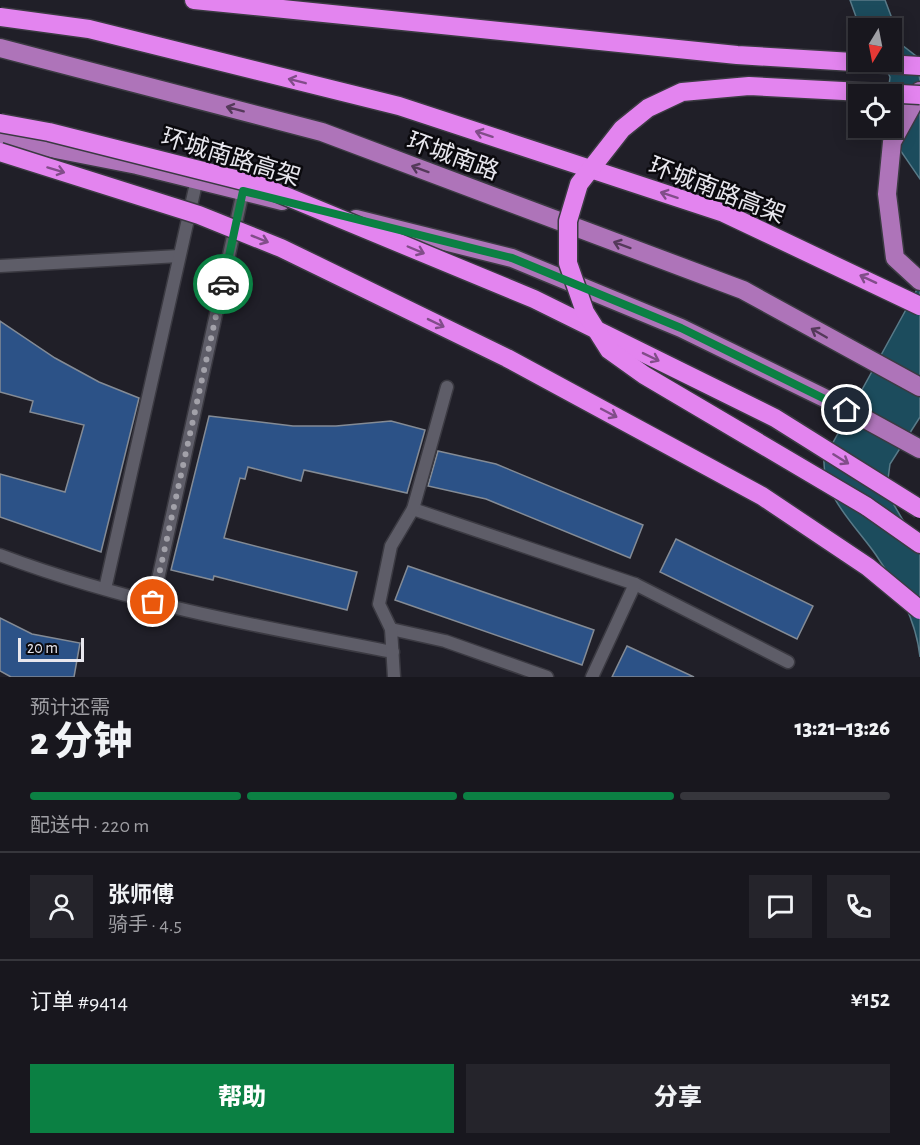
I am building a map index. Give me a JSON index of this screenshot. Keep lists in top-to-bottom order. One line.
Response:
{"streets":{"highway":["环城南路高架"],"main road":["环城南路"]},"scale_bar":"20 m","north":"bottom","page":{"scale":"20 m","heading":["2 分钟","预计还需","13:21–13:26"],"panel":["张师傅","骑手 · 4.5","订单 #9414","¥152"],"bar":"配送中 · 220 m","buttons":["帮助","分享"]}}
